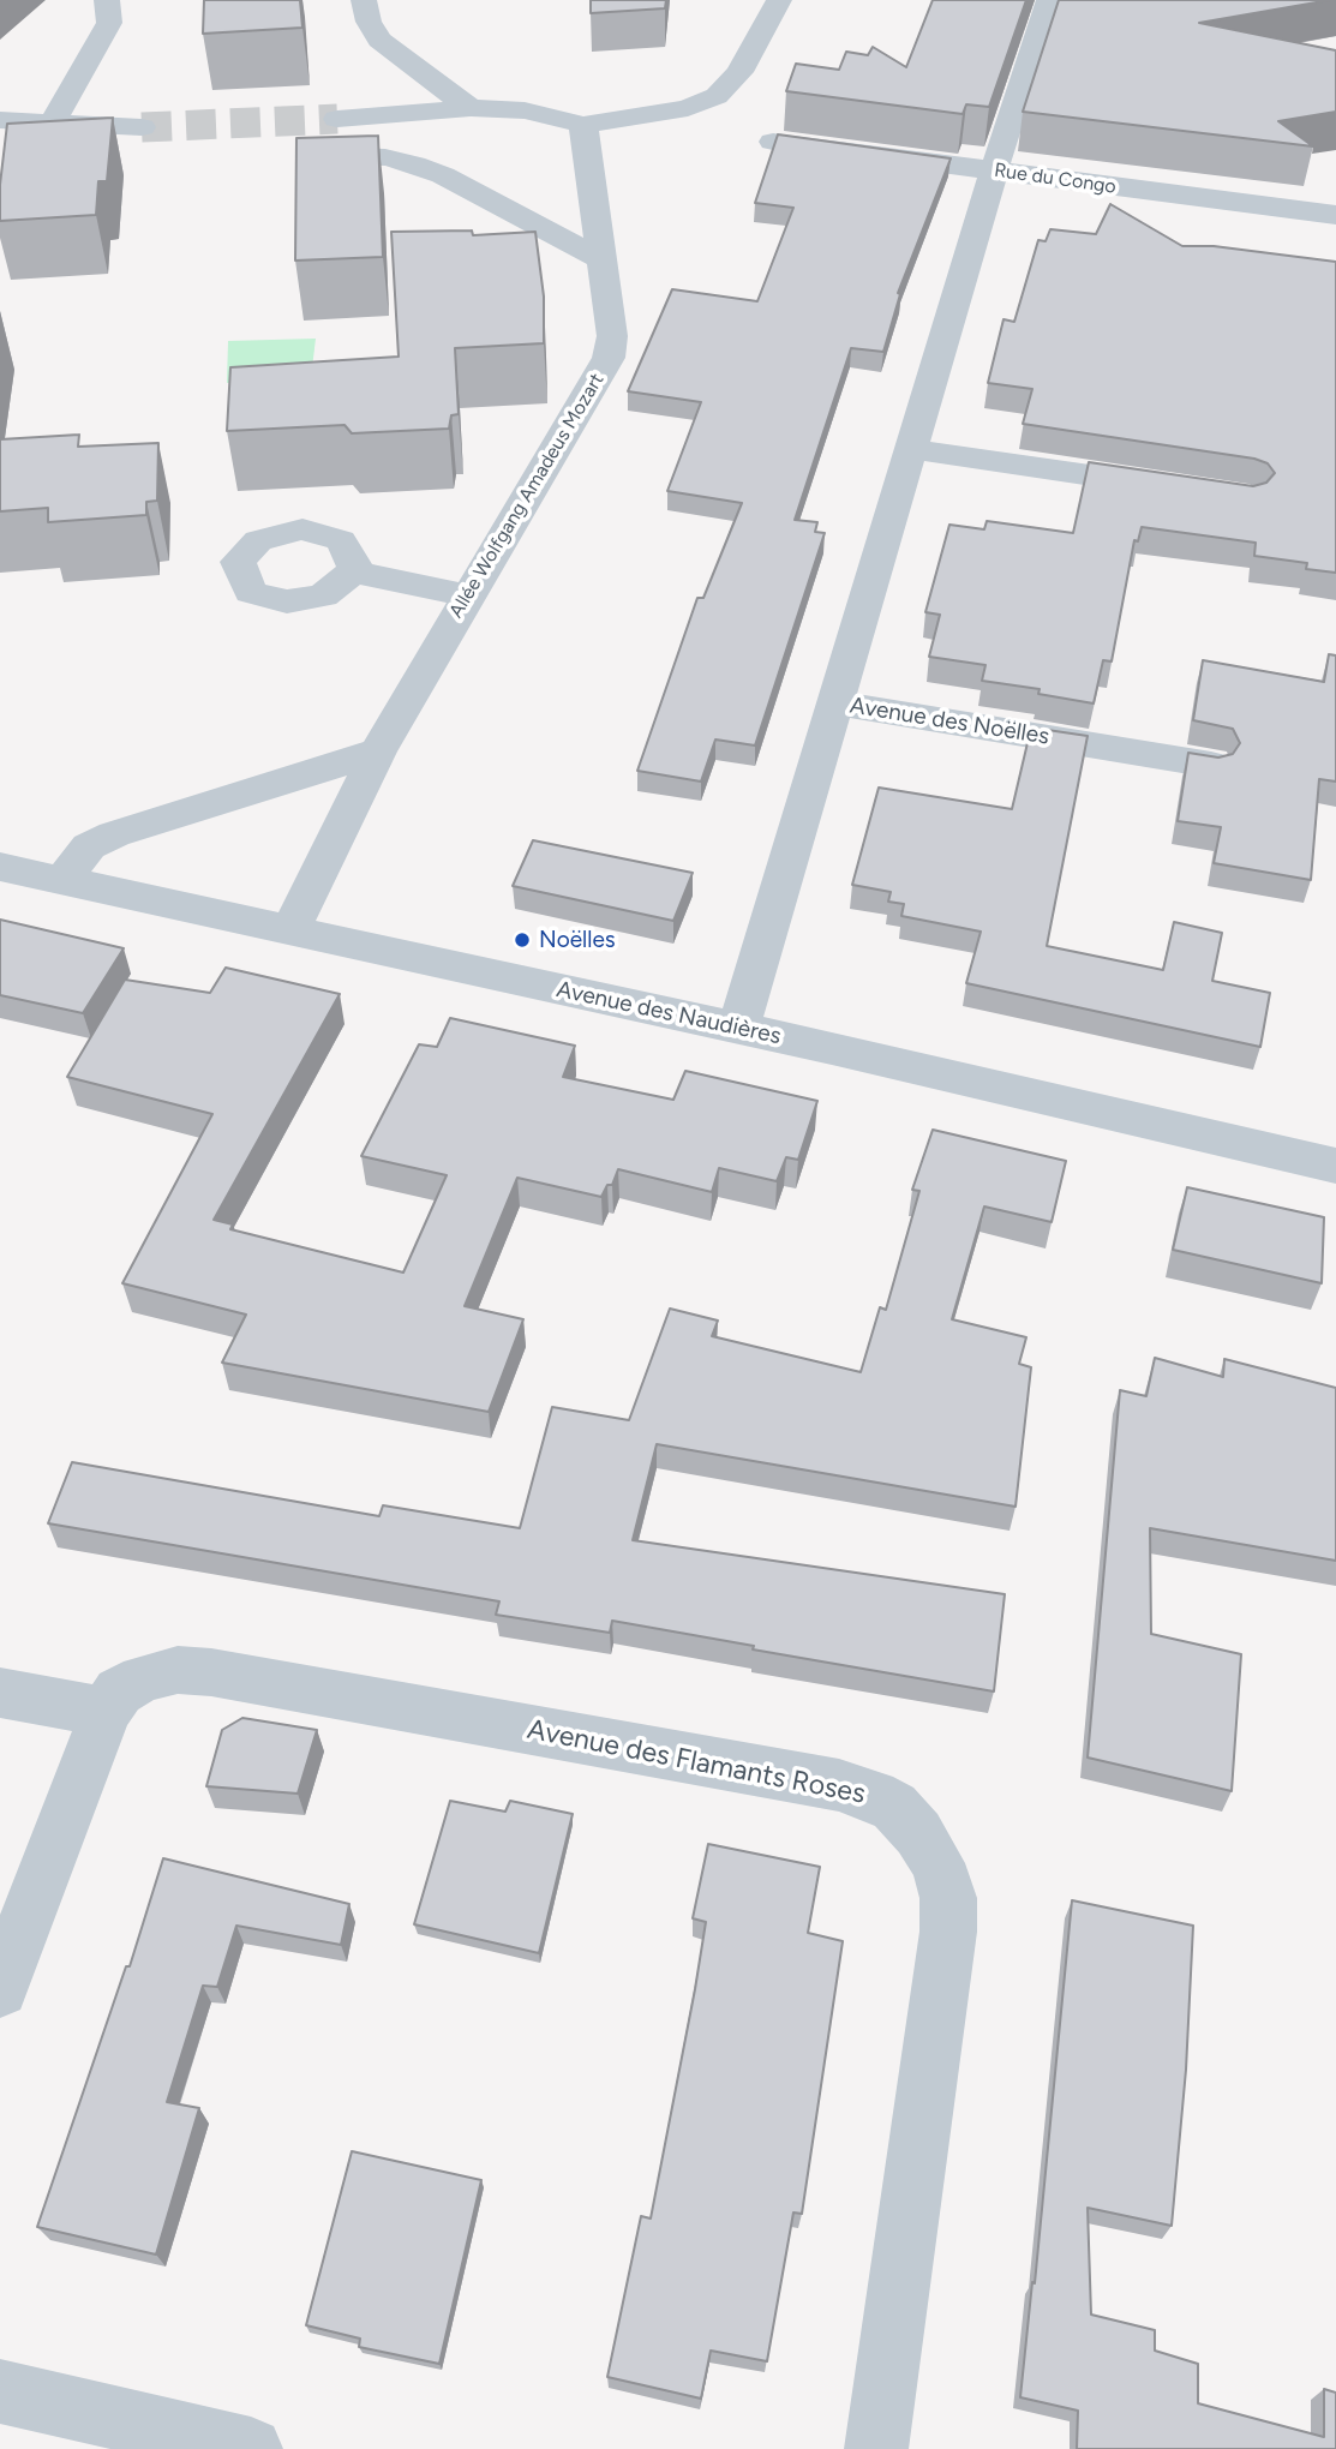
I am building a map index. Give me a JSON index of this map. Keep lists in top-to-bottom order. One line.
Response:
{"streets":{"street":["Rue du Congo","Allée Wolfgang Amadeus Mozart","Avenue des Noëlles","Avenue des Naudières","Avenue des Flamants Roses"]},"crossings":[["Rue du Congo","Avenue des Noëlles"],["Allée Wolfgang Amadeus Mozart","Avenue des Naudières"],["Avenue des Noëlles","Avenue des Naudières"]],"places":["Noëlles"]}
